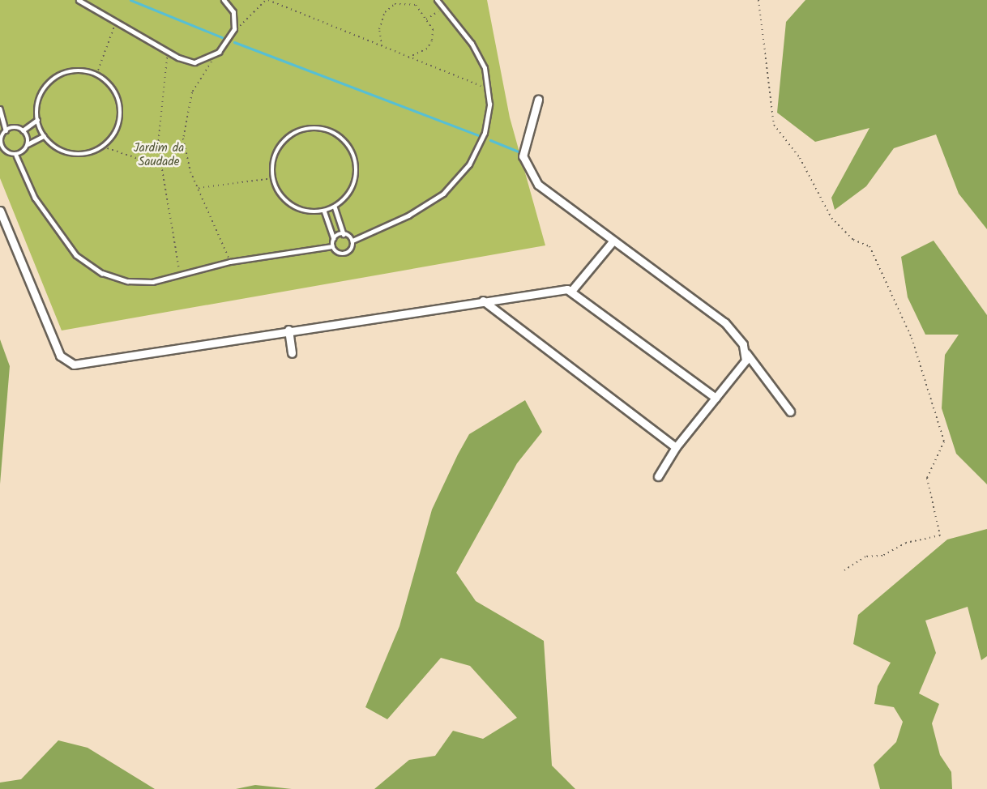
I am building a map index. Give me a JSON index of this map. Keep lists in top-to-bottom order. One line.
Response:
{"parks":["Jardim da Saudade"]}
